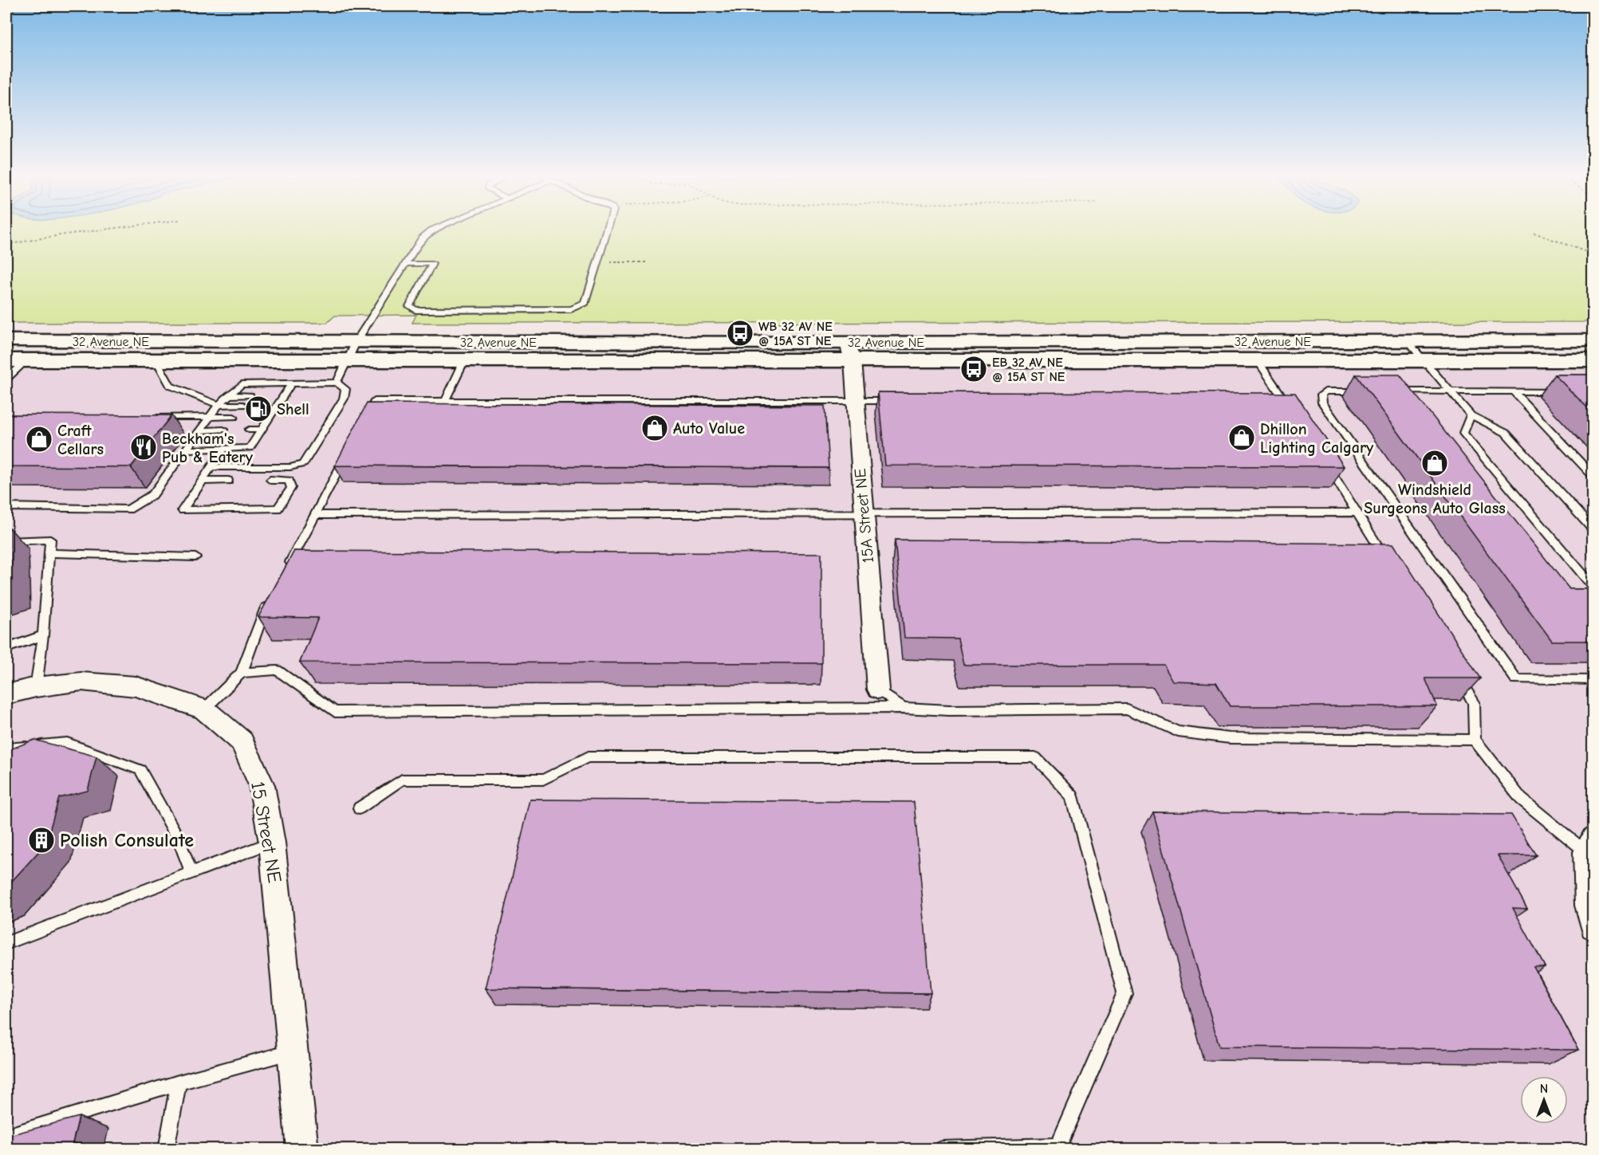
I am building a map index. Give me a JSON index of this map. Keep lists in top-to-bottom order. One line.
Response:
{"streets":{"main road":["32 Avenue NE"],"street":["15A Street NE","15 Street NE"]},"crossings":[["32 Avenue NE","15A Street NE"]],"places":{"bus stop":["WB 32 AV NE @ 15A ST NE","EB 32 AV NE @ 15A ST NE"],"fuel station":["Shell"],"shop":["Auto Value","Dhillon Lighting Calgary","Craft Cellars","Windshield Surgeons Auto Glass"],"restaurant":["Beckham's Pub & Eatery"],"building":["Polish Consulate"]},"north":"top"}
